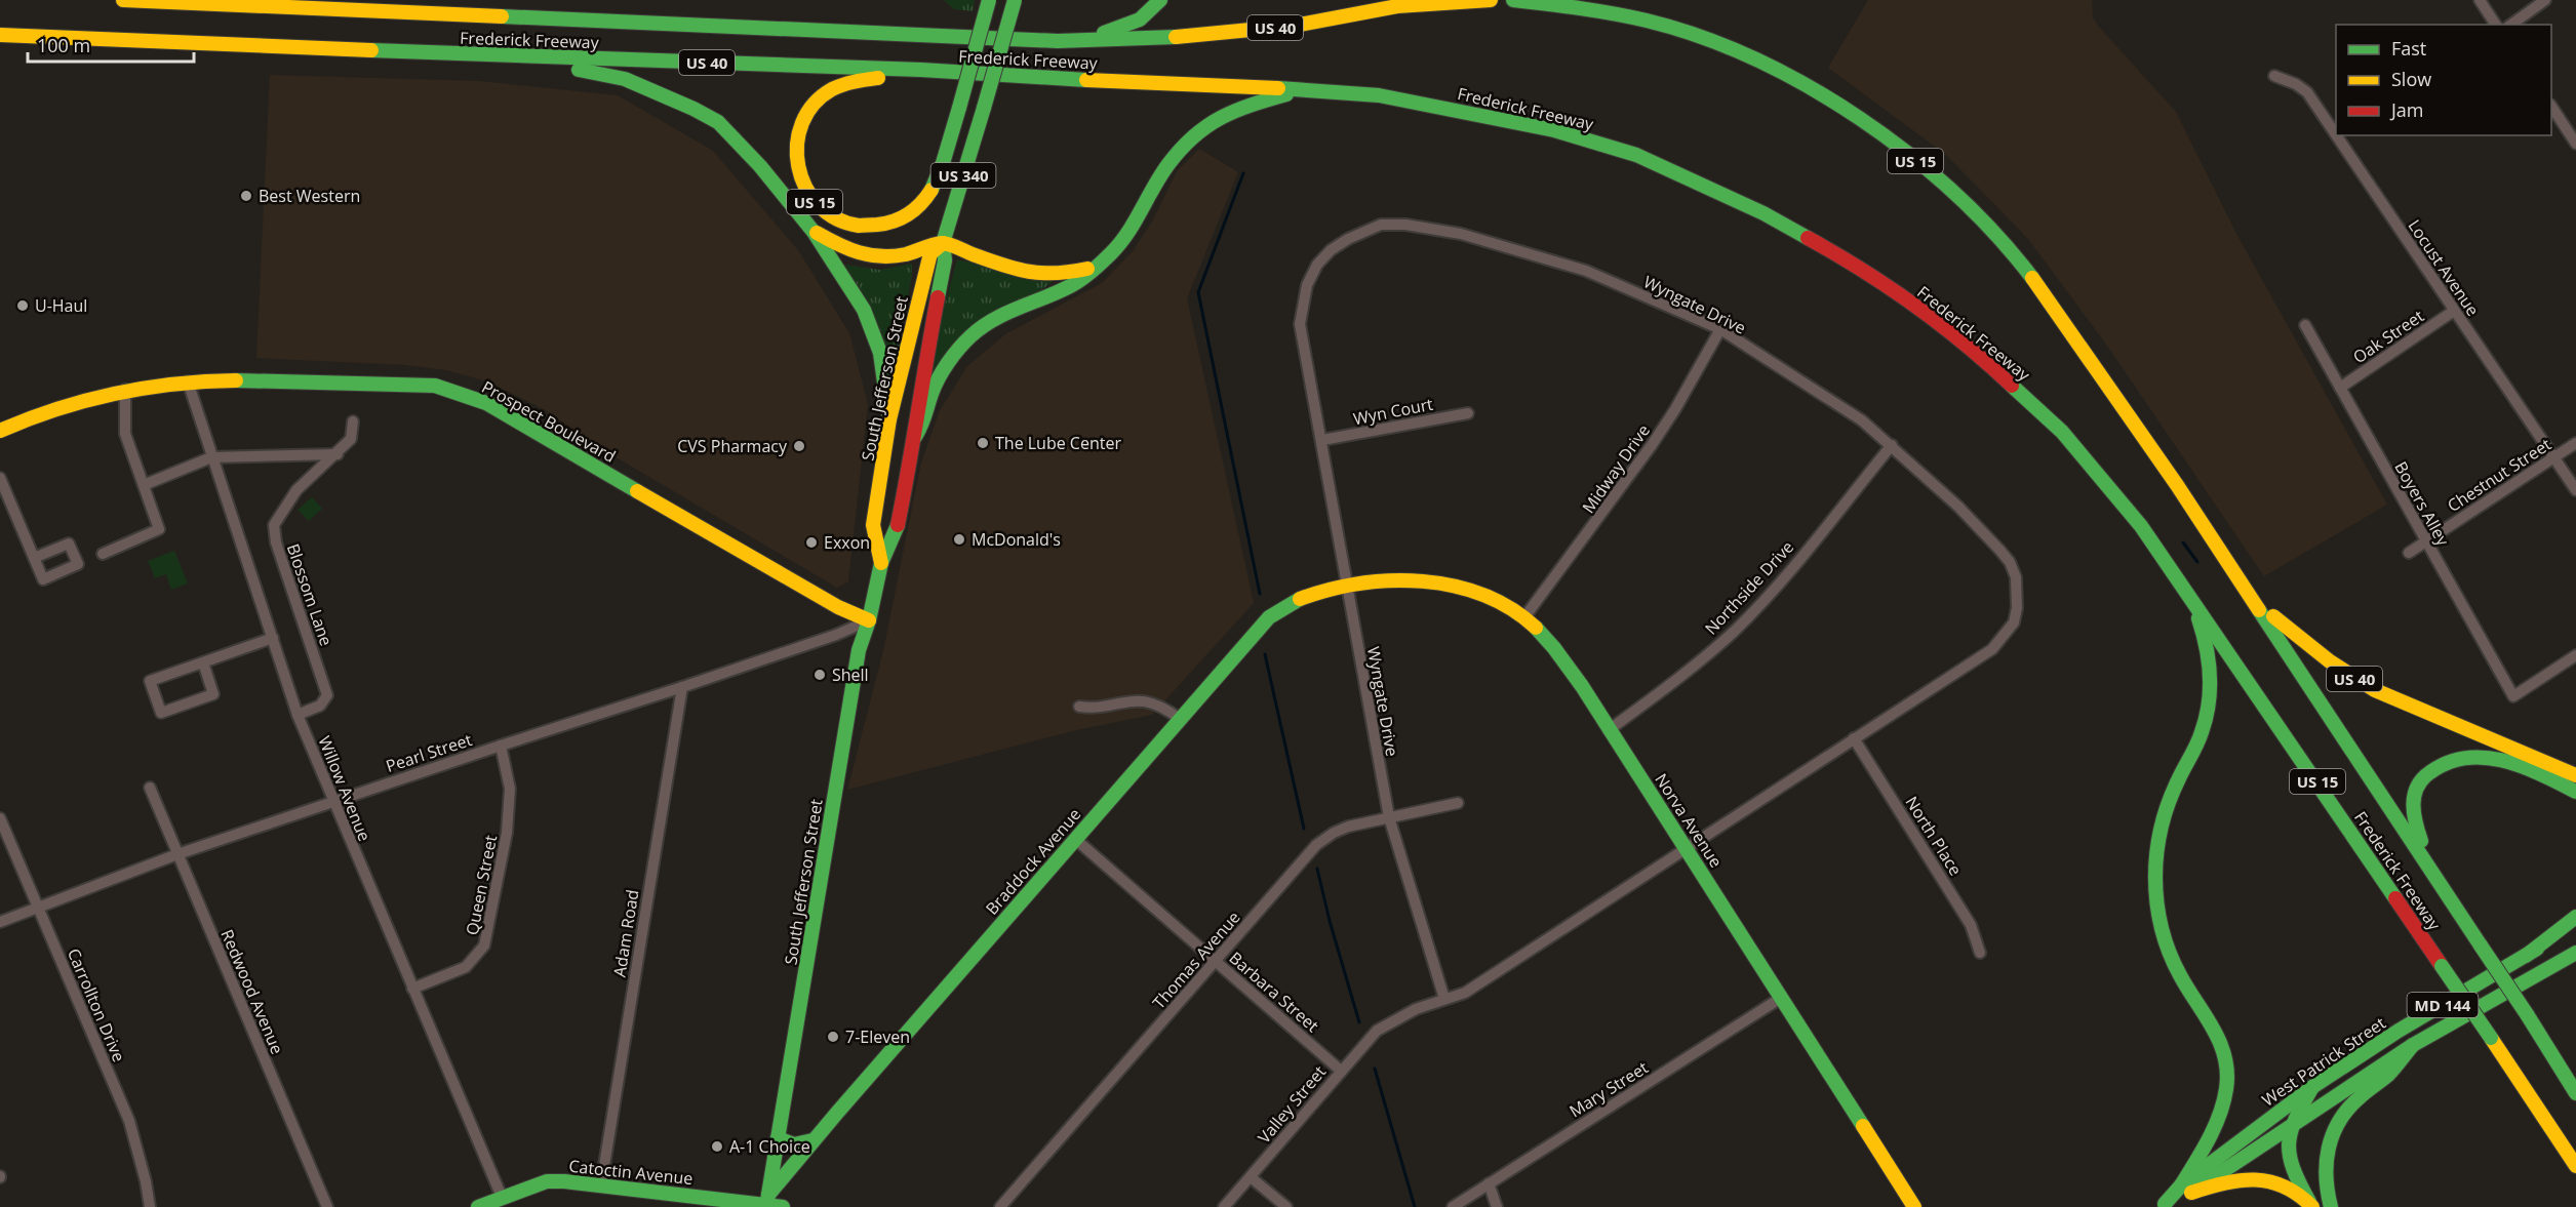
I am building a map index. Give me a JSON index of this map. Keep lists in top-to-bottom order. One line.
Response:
{"streets":{"main road":["US 40","Frederick Freeway","US 15","US 340","South Jefferson Street","Prospect Boulevard","Norva Avenue","Braddock Avenue","MD 144","West Patrick Street","Catoctin Avenue"],"street":["Locust Avenue","Wyngate Drive","Oak Street","Wyn Court","Midway Drive","Chestnut Street","Boyers Alley","Northside Drive","Blossom Lane","Pearl Street","Willow Avenue","North Place","Queen Street","Adam Road","Thomas Avenue","Redwood Avenue","Barbara Street","Carrollton Drive","Mary Street","Valley Street"]},"crossings":[["US 40","Frederick Freeway"],["Frederick Freeway","US 15"],["Locust Avenue","Oak Street"],["Locust Avenue","Chestnut Street"],["Wyngate Drive","Wyn Court"],["Wyngate Drive","Midway Drive"],["Wyngate Drive","Northside Drive"],["Wyngate Drive","Norva Avenue"],["Wyngate Drive","North Place"],["Wyngate Drive","Braddock Avenue"],["Wyngate Drive","Thomas Avenue"],["Wyngate Drive","Valley Street"],["Oak Street","Boyers Alley"],["South Jefferson Street","Prospect Boulevard"],["South Jefferson Street","Pearl Street"],["South Jefferson Street","Braddock Avenue"],["South Jefferson Street","Catoctin Avenue"],["Prospect Boulevard","Pearl Street"],["Prospect Boulevard","Willow Avenue"],["Midway Drive","Norva Avenue"],["Chestnut Street","Boyers Alley"],["Northside Drive","Norva Avenue"],["Blossom Lane","Willow Avenue"],["Pearl Street","Willow Avenue"],["Pearl Street","Queen Street"],["Pearl Street","Adam Road"],["Pearl Street","Redwood Avenue"],["Pearl Street","Carrollton Drive"],["Willow Avenue","Queen Street"],["Willow Avenue","Catoctin Avenue"],["Norva Avenue","Braddock Avenue"],["Norva Avenue","Mary Street"],["Braddock Avenue","Barbara Street"],["Braddock Avenue","Catoctin Avenue"],["Adam Road","Catoctin Avenue"],["Thomas Avenue","Barbara Street"],["Barbara Street","Valley Street"]],"places":["Best Western","U-Haul","The Lube Center","CVS Pharmacy","McDonald's","Exxon","Shell","7-Eleven","A-1 Choice"],"legend":["Fast","Slow","Jam"],"scale_bar":"100 m"}
